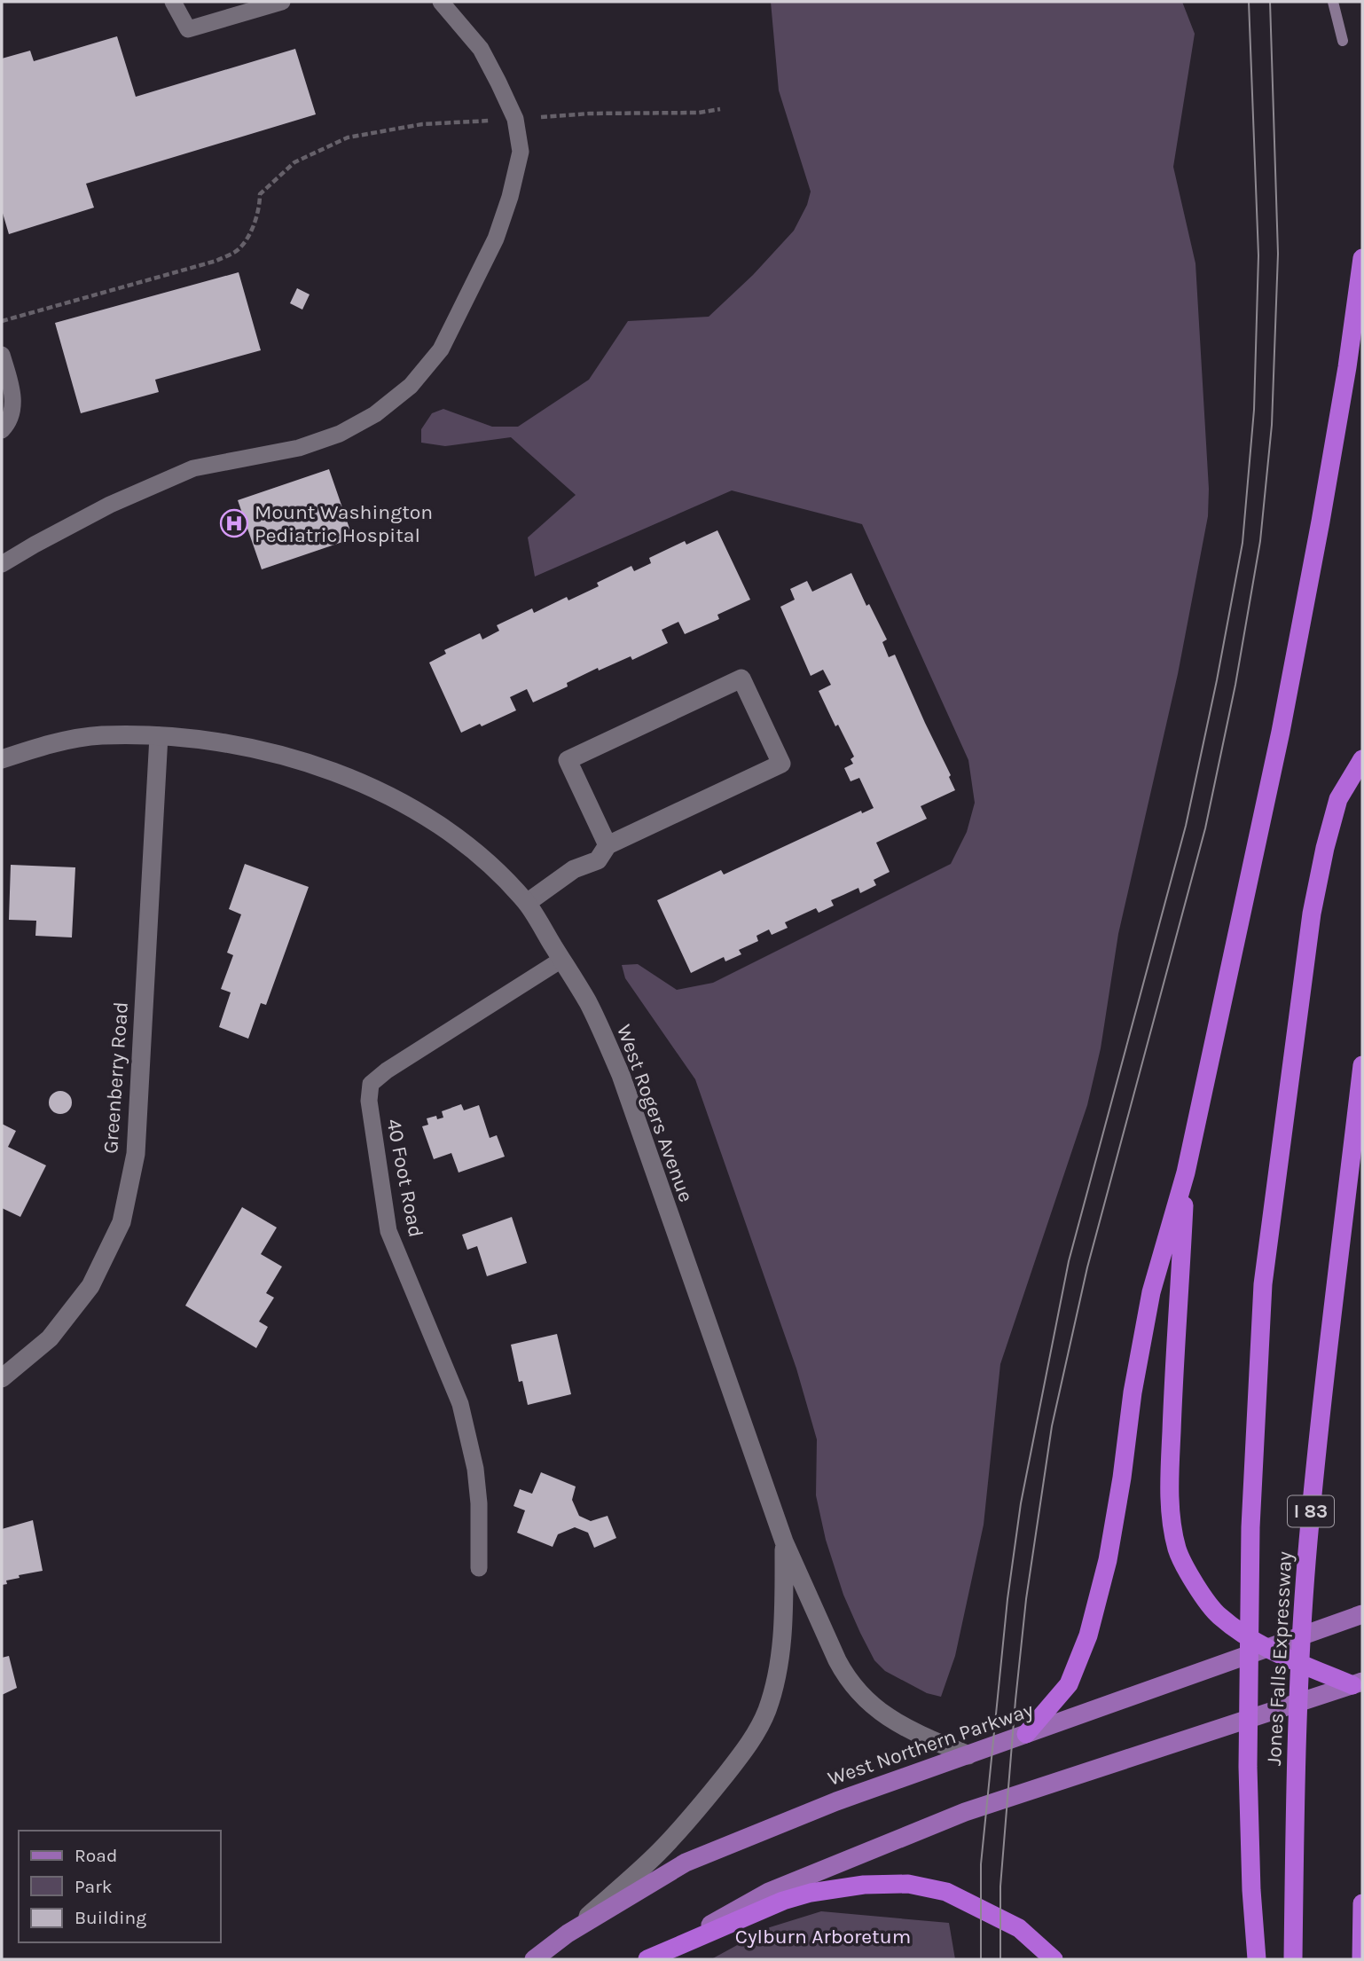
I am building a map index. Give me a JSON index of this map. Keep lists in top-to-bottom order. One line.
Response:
{"streets":{"highway":["I 83","Jones Falls Expressway"],"main road":["West Northern Parkway"],"street":["Greenberry Road","West Rogers Avenue"],"lane":["40 Foot Road"]},"crossings":[["Greenberry Road","West Rogers Avenue"],["West Rogers Avenue","40 Foot Road"],["West Rogers Avenue","West Northern Parkway"]],"parks":["Cylburn Arboretum"],"places":{"hospital":["Mount Washington Pediatric Hospital"]},"legend":["Road","Park","Building"]}
